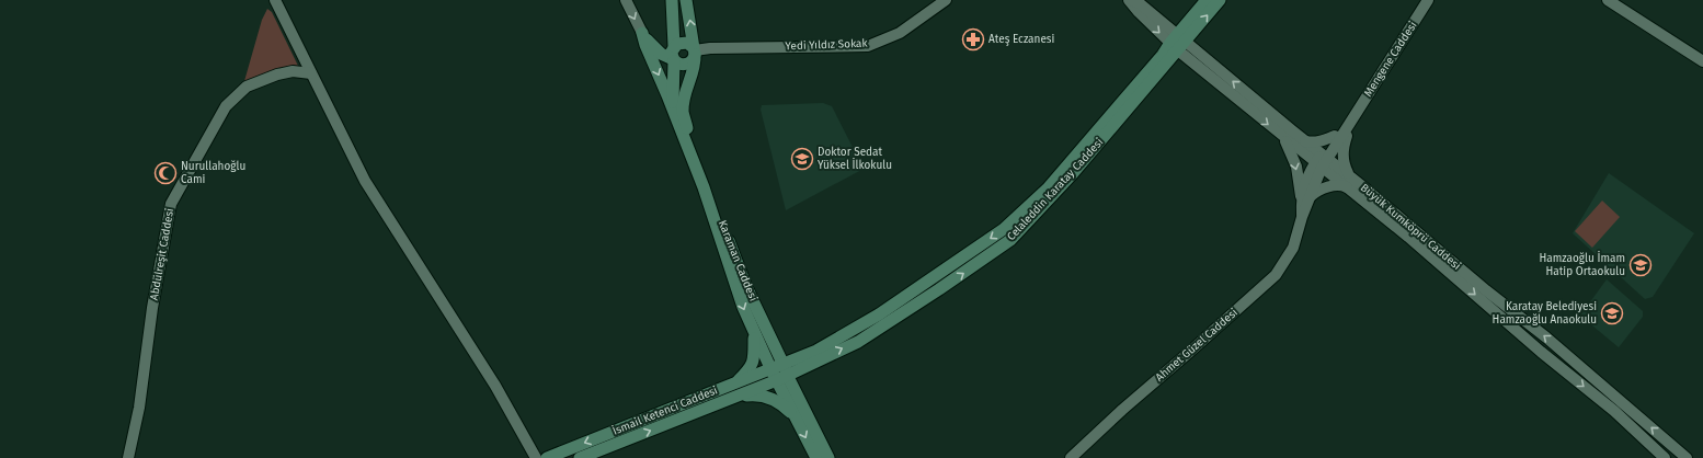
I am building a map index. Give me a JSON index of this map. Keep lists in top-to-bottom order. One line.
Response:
{"streets":{"main road":["Celaleddin Karatay Caddesi","Karaman Caddesi","İsmail Ketenci Caddesi"],"street":["Yedi Yıldız Sokak","Mengene Caddesi","Büyük Kumköprü Caddesi","Abdülreşit Caddesi","Ahmet Güzel Caddesi"]},"crossings":[["Yedi Yıldız Sokak","Karaman Caddesi"],["Celaleddin Karatay Caddesi","Büyük Kumköprü Caddesi"],["Celaleddin Karatay Caddesi","Karaman Caddesi"],["Celaleddin Karatay Caddesi","İsmail Ketenci Caddesi"],["Büyük Kumköprü Caddesi","Ahmet Güzel Caddesi"],["Karaman Caddesi","İsmail Ketenci Caddesi"]],"places":{"pharmacy":["Ateş Eczanesi"],"school or university":["Doktor Sedat Yüksel İlkokulu","Hamzaoğlu İmam Hatip Ortaokulu","Karatay Belediyesi Hamzaoğlu Anaokulu"],"mosque":["Nurullahoğlu Cami"]}}
